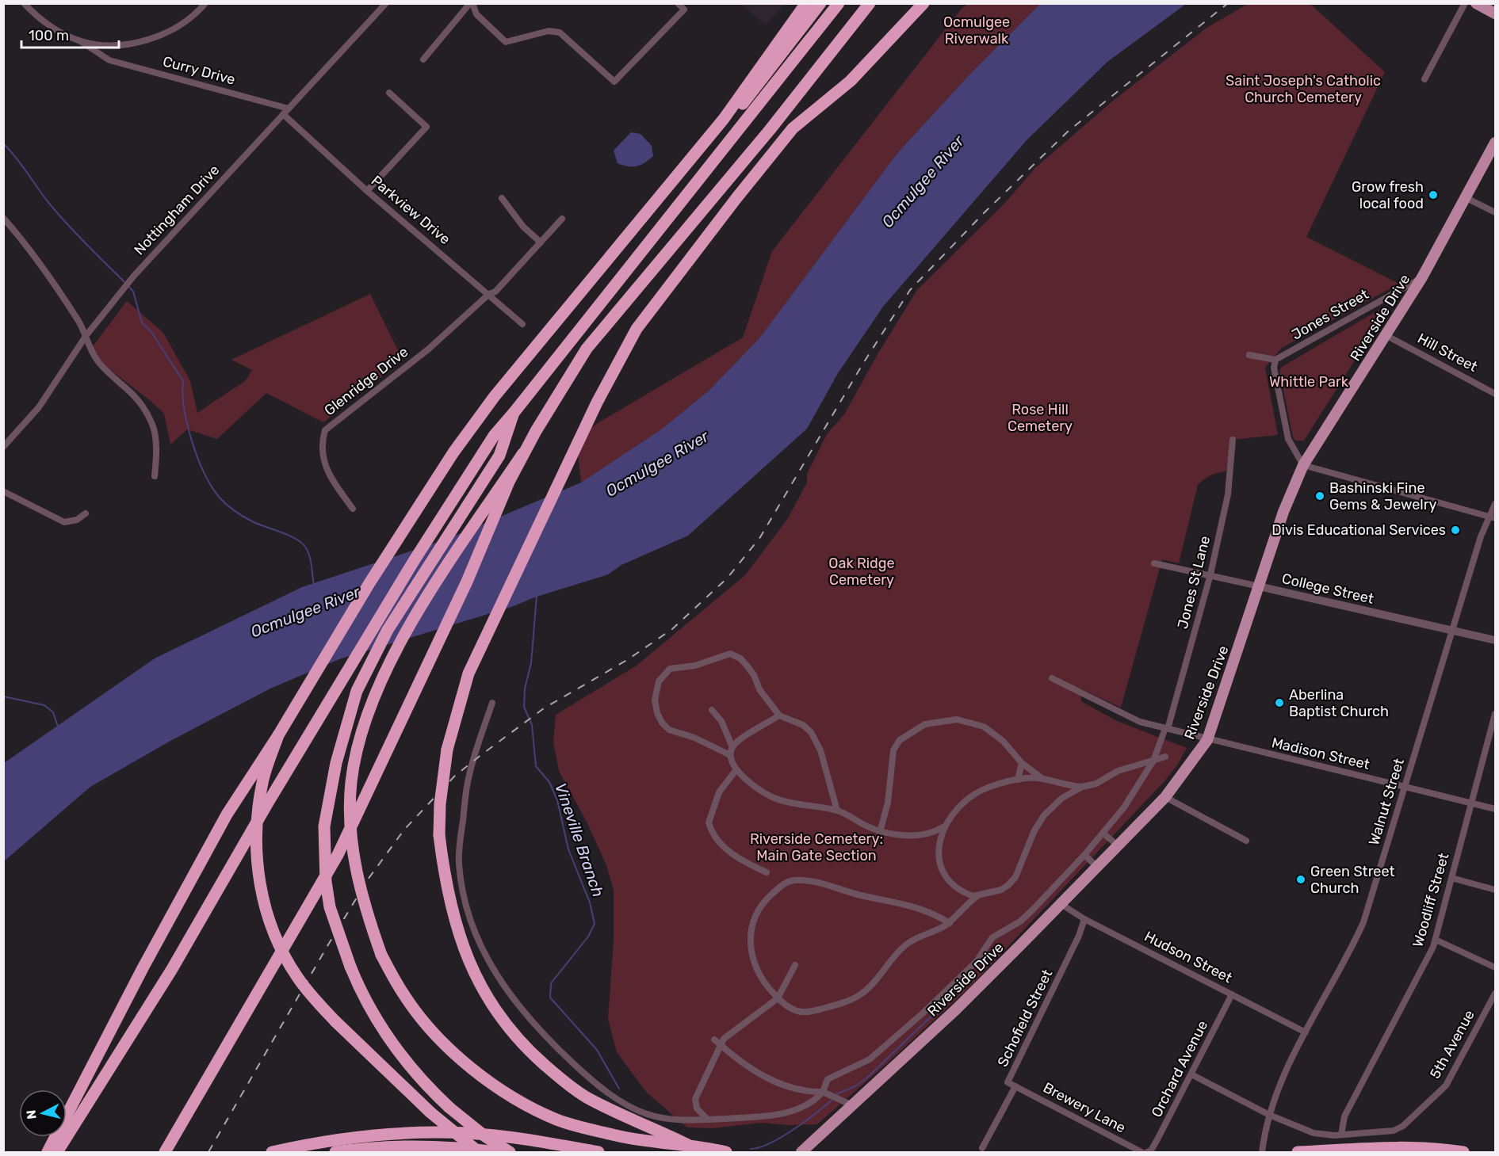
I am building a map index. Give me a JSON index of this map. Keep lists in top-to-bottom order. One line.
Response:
{"streets":{"main road":["Riverside Drive"],"street":["Curry Drive","Nottingham Drive","Parkview Drive","Jones Street","Hill Street","Glenridge Drive","Jones St Lane","College Street","Madison Street","Walnut Street","Woodliff Street","Hudson Street","Schofield Street","5th Avenue","Orchard Avenue","Brewery Lane"]},"crossings":[["Curry Drive","Nottingham Drive"],["Nottingham Drive","Parkview Drive"],["Parkview Drive","Glenridge Drive"],["Jones Street","Riverside Drive"],["Riverside Drive","Hill Street"],["Riverside Drive","College Street"],["Riverside Drive","Madison Street"],["Riverside Drive","Hudson Street"],["Jones St Lane","College Street"],["Jones St Lane","Madison Street"],["College Street","Walnut Street"],["Madison Street","Walnut Street"],["Madison Street","Woodliff Street"],["Walnut Street","Hudson Street"],["Walnut Street","5th Avenue"],["Woodliff Street","5th Avenue"],["Hudson Street","Schofield Street"],["Hudson Street","Orchard Avenue"],["Schofield Street","Brewery Lane"],["5th Avenue","Orchard Avenue"]],"water":["Ocmulgee River","Vineville Branch"],"parks":["Ocmulgee Riverwalk","Saint Joseph's Catholic Church Cemetery","Whittle Park","Rose Hill Cemetery","Oak Ridge Cemetery","Riverside Cemetery: Main Gate Section"],"places":["Grow fresh local food","Bashinski Fine Gems & Jewelry","Divis Educational Services","Aberlina Baptist Church","Green Street Church"],"scale_bar":"100 m","north":"left"}
